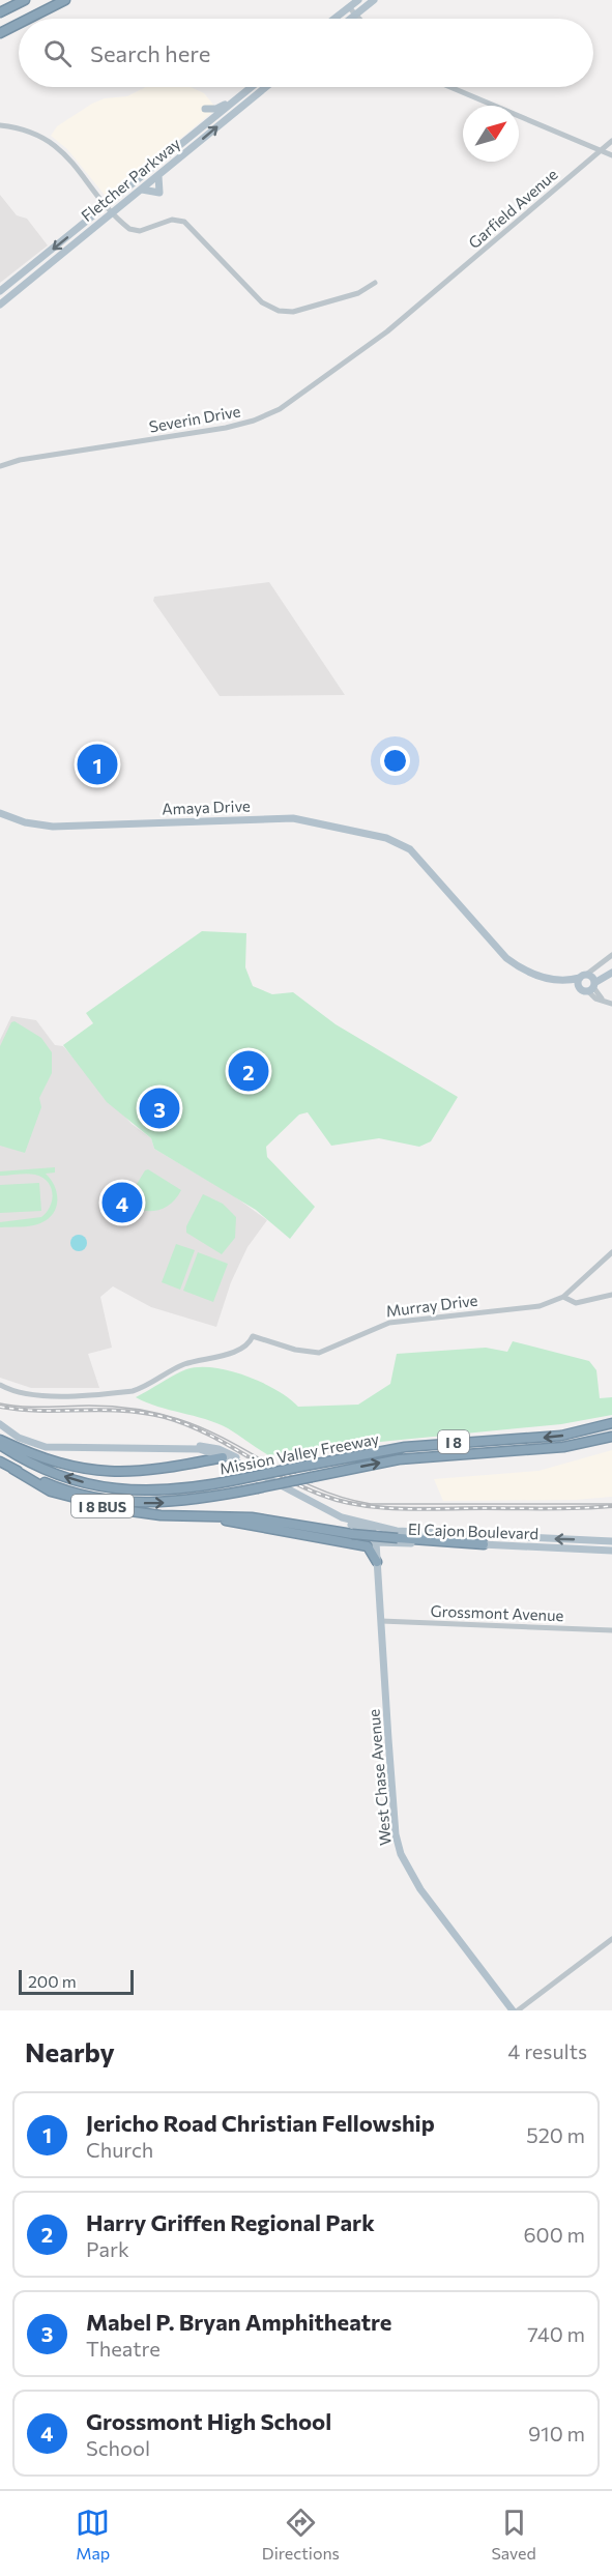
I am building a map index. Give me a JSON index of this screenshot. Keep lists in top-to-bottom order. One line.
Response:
{"streets":{"highway":["I 8","Mission Valley Freeway","I 8 BUS"],"main road":["Fletcher Parkway","Amaya Drive","El Cajon Boulevard","West Chase Avenue"],"street":["Garfield Avenue","Severin Drive","Murray Drive","Grossmont Avenue"]},"crossings":[["Garfield Avenue","Severin Drive"],["Mission Valley Freeway","I 8 BUS"],["I 8 BUS","El Cajon Boulevard"],["El Cajon Boulevard","West Chase Avenue"],["Grossmont Avenue","West Chase Avenue"]],"scale_bar":"200 m","north":"top right","page":{"search":"Search here","pins":["1","2","3","4"],"scale":"200 m","heading":["Nearby","4 results"],"list":[{"mark":"1","name":"Jericho Road Christian Fellowship","note":"Church","value":"520 m"},{"mark":"2","name":"Harry Griffen Regional Park","note":"Park","value":"600 m"},{"mark":"3","name":"Mabel P. Bryan Amphitheatre","note":"Theatre","value":"740 m"},{"mark":"4","name":"Grossmont High School","note":"School","value":"910 m"}],"nav":["Map","Directions","Saved"]}}
